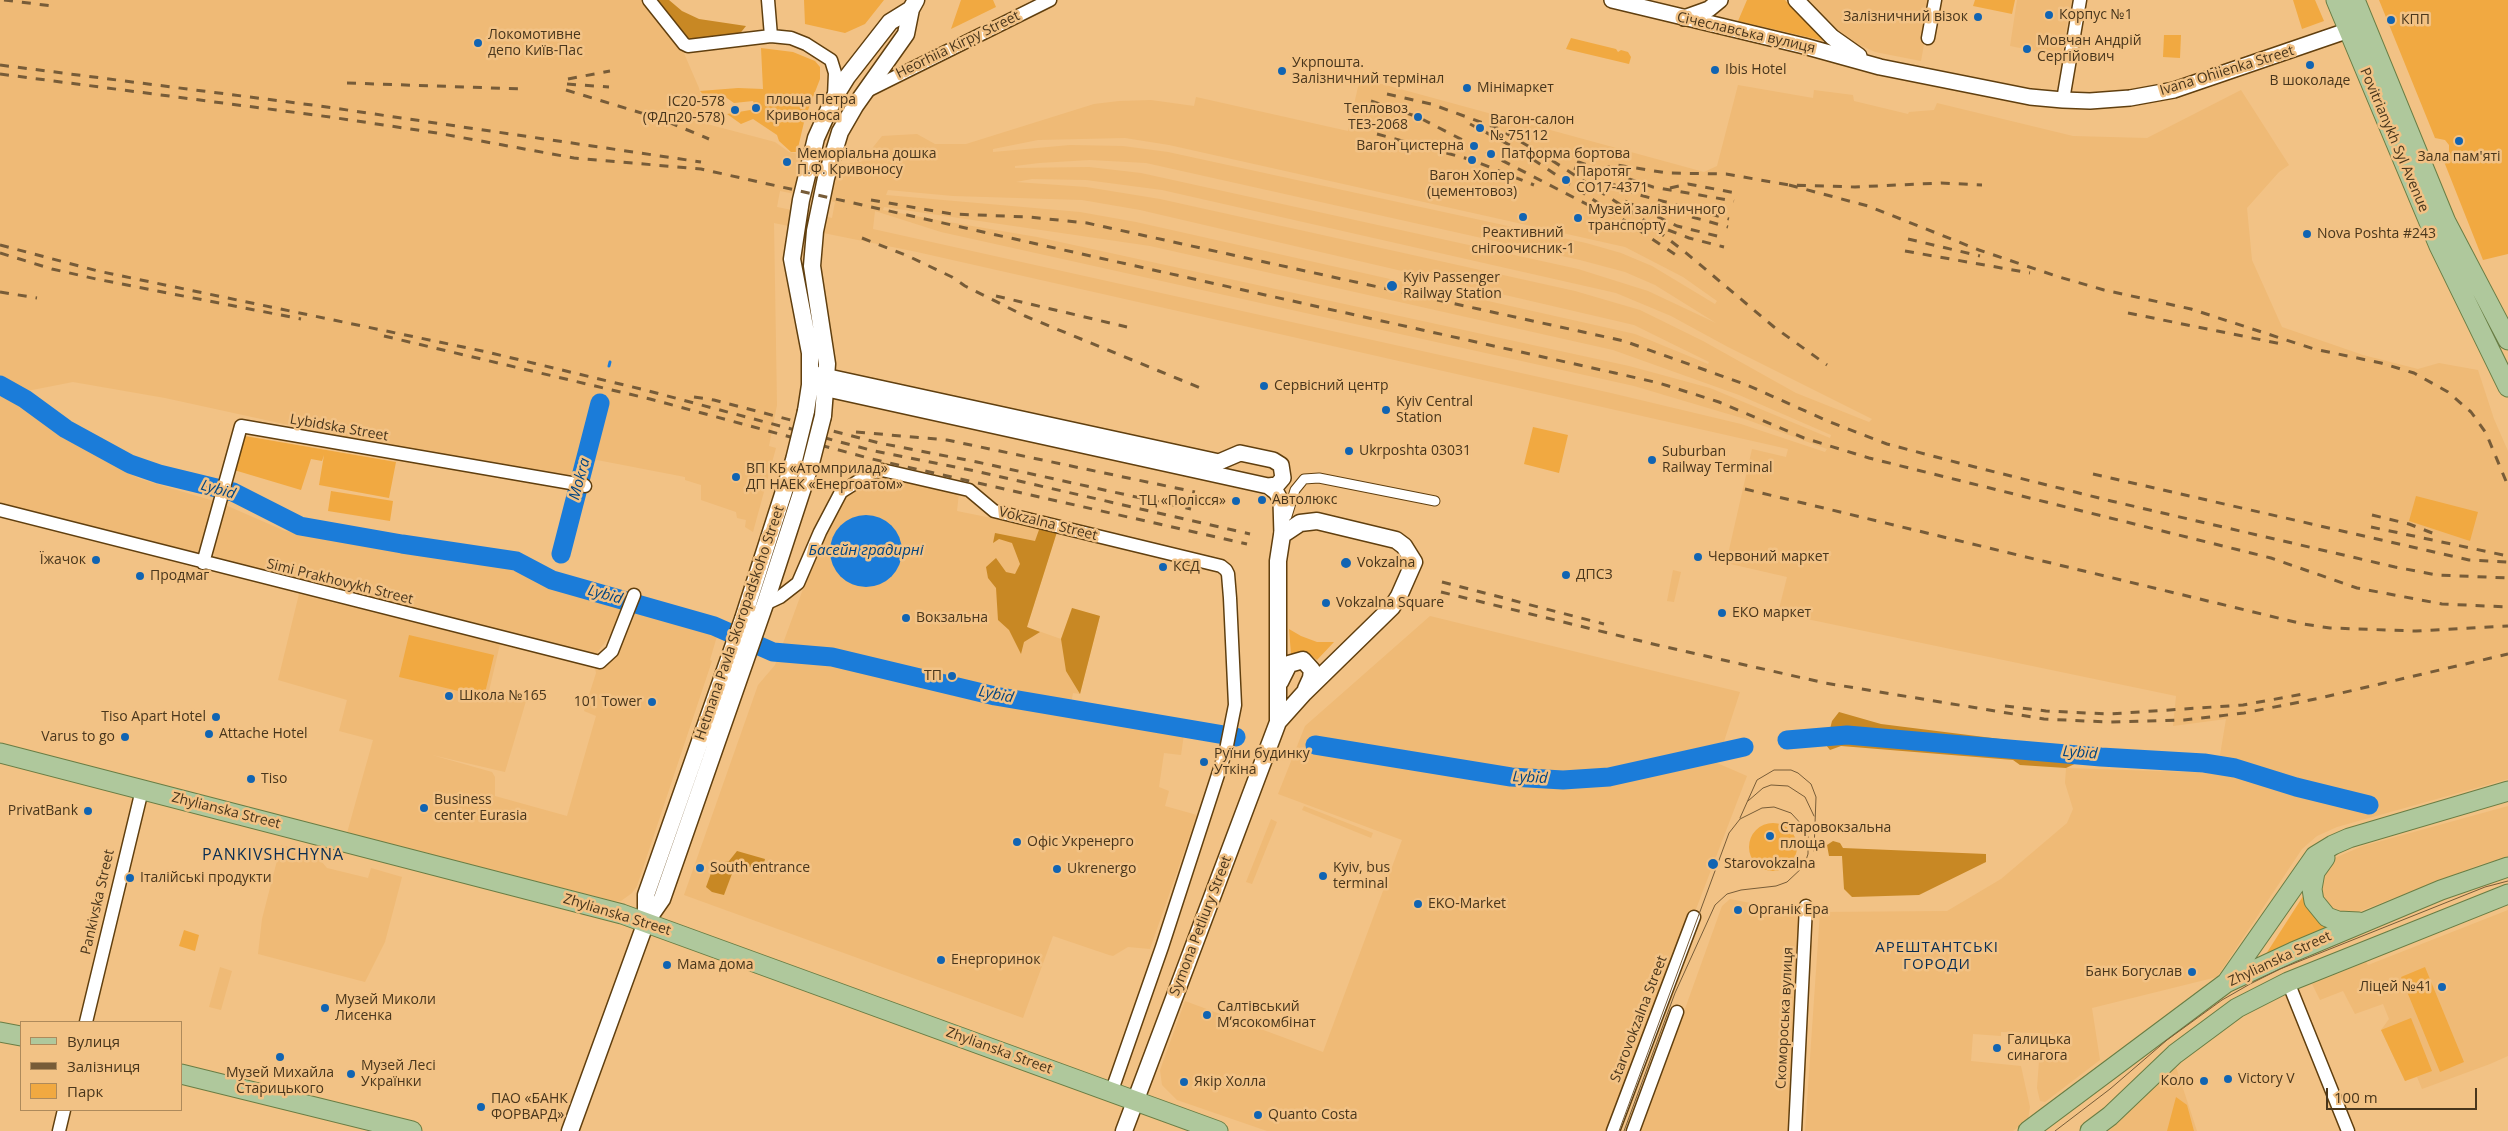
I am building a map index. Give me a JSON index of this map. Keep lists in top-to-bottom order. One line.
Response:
{"streets":{"main road":["Povitrianykh Syl Avenue","Hetmana Pavla Skoropadskoho Street","Zhylianska Street","Symona Petliury Street"],"street":["Січеславська вулиця","Heorhiia Kirpy Street","Ivana Ohiienka Street","Lybidska Street","Vokzalna Street","Simi Prakhovykh Street","Pankivska Street","Скомороська вулиця","Starovokzalna Street"]},"crossings":[["Січеславська вулиця","Ivana Ohiienka Street"],["Heorhiia Kirpy Street","Hetmana Pavla Skoropadskoho Street"],["Ivana Ohiienka Street","Povitrianykh Syl Avenue"],["Lybidska Street","Simi Prakhovykh Street"],["Vokzalna Street","Hetmana Pavla Skoropadskoho Street"],["Vokzalna Street","Symona Petliury Street"],["Hetmana Pavla Skoropadskoho Street","Zhylianska Street"],["Zhylianska Street","Pankivska Street"],["Zhylianska Street","Symona Petliury Street"]],"districts":["PANKIVSHCHYNA","АРЕШТАНТСЬКІ ГОРОДИ"],"water":["Mokra","Lybid","Басейн градирні"],"places":["Корпус №1","Залізничний візок","КПП","Локомотивне депо Київ-Пас","Мовчан Андрій Сергійович","В шоколаде","Ibis Hotel","Укрпошта. Залізничний термінал","Мінімаркет","площа Петра Кривоноса","ІС20-578 (ФДп20-578)","Тепловоз ТЕ3-2068","Вагон-салон № 75112","Зала пам'яті","Вагон цистерна","Патформа бортова","Вагон Хопер (цементовоз)","Меморіальна дошка П.Ф. Кривоносу","Паротяг СО17-4371","Реактивний снігоочисник-1","Музей залізничного транспорту","Nova Poshta #243","Kyiv Passenger Railway Station","Сервісний центр","Kyiv Central Station","Ukrposhta 03031","Suburban Railway Terminal","ВП КБ «Атомприлад» ДП НАЕК «Енергоатом»","Автолюкс","ТЦ «Полісся»","Червоний маркет","Їжачок","Vokzalna","КСД","ДПСЗ","Продмаг","Vokzalna Square","ЕКО маркет","Вокзальна","ТП","Школа №165","101 Tower","Tiso Apart Hotel","Attache Hotel","Varus to go","Руїни будинку Уткіна","Tiso","Business center Eurasia","PrivatBank","Старовокзальна площа","Офіс Укренерго","Starovokzalna","South entrance","Ukrenergo","Kyiv, bus terminal","Італійські продукти","EKO-Market","Органік Ера","Енергоринок","Мама дома","Банк Богуслав","Ліцей №41","Музей Миколи Лисенка","Салтівський Мʼясокомбінат","Галицька синагога","Музей Михайла Старицького","Музей Лесі Українки","Victory V","Коло","Якір Холла","ПАО «БАНК ФОРВАРД»","Quanto Costa"],"legend":["Вулиця","Залізниця","Парк"],"scale_bar":"100 m"}
